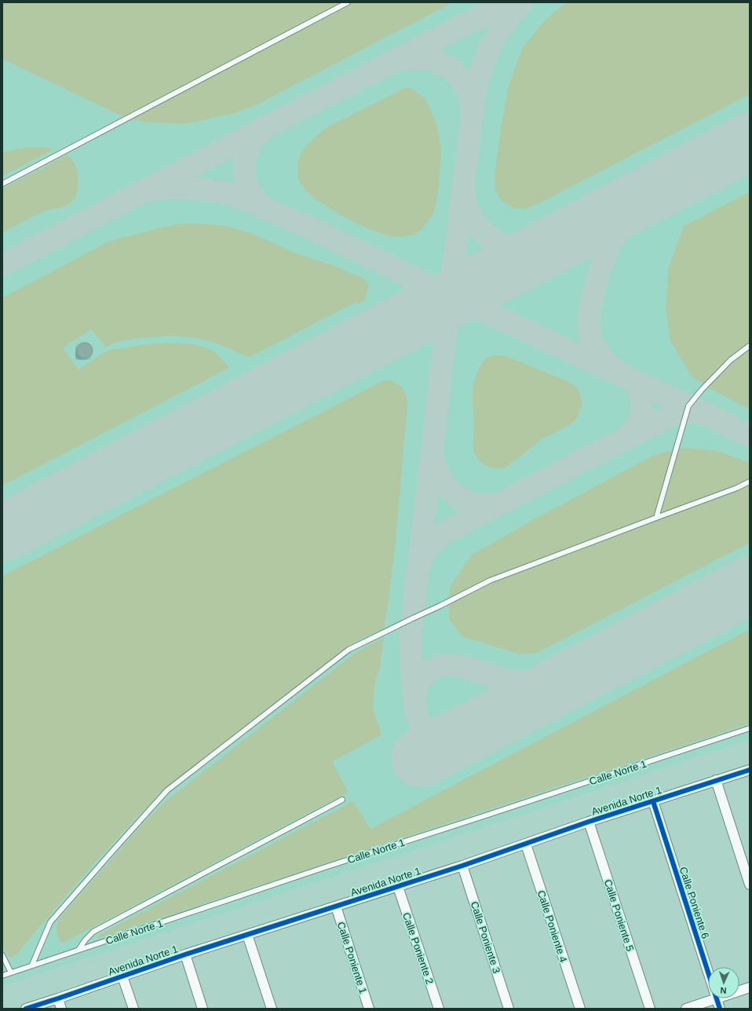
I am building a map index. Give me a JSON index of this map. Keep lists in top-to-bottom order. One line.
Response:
{"streets":{"street":["Avenida Norte 1","Calle Poniente 6","Calle Poniente 5","Calle Poniente 4","Calle Poniente 3","Calle Poniente 2","Calle Poniente 1"],"lane":["Calle Norte 1"]},"crossings":[["Avenida Norte 1","Calle Poniente 6"],["Avenida Norte 1","Calle Poniente 5"],["Avenida Norte 1","Calle Poniente 4"],["Avenida Norte 1","Calle Poniente 3"],["Avenida Norte 1","Calle Poniente 2"],["Avenida Norte 1","Calle Poniente 1"]],"north":"bottom"}
